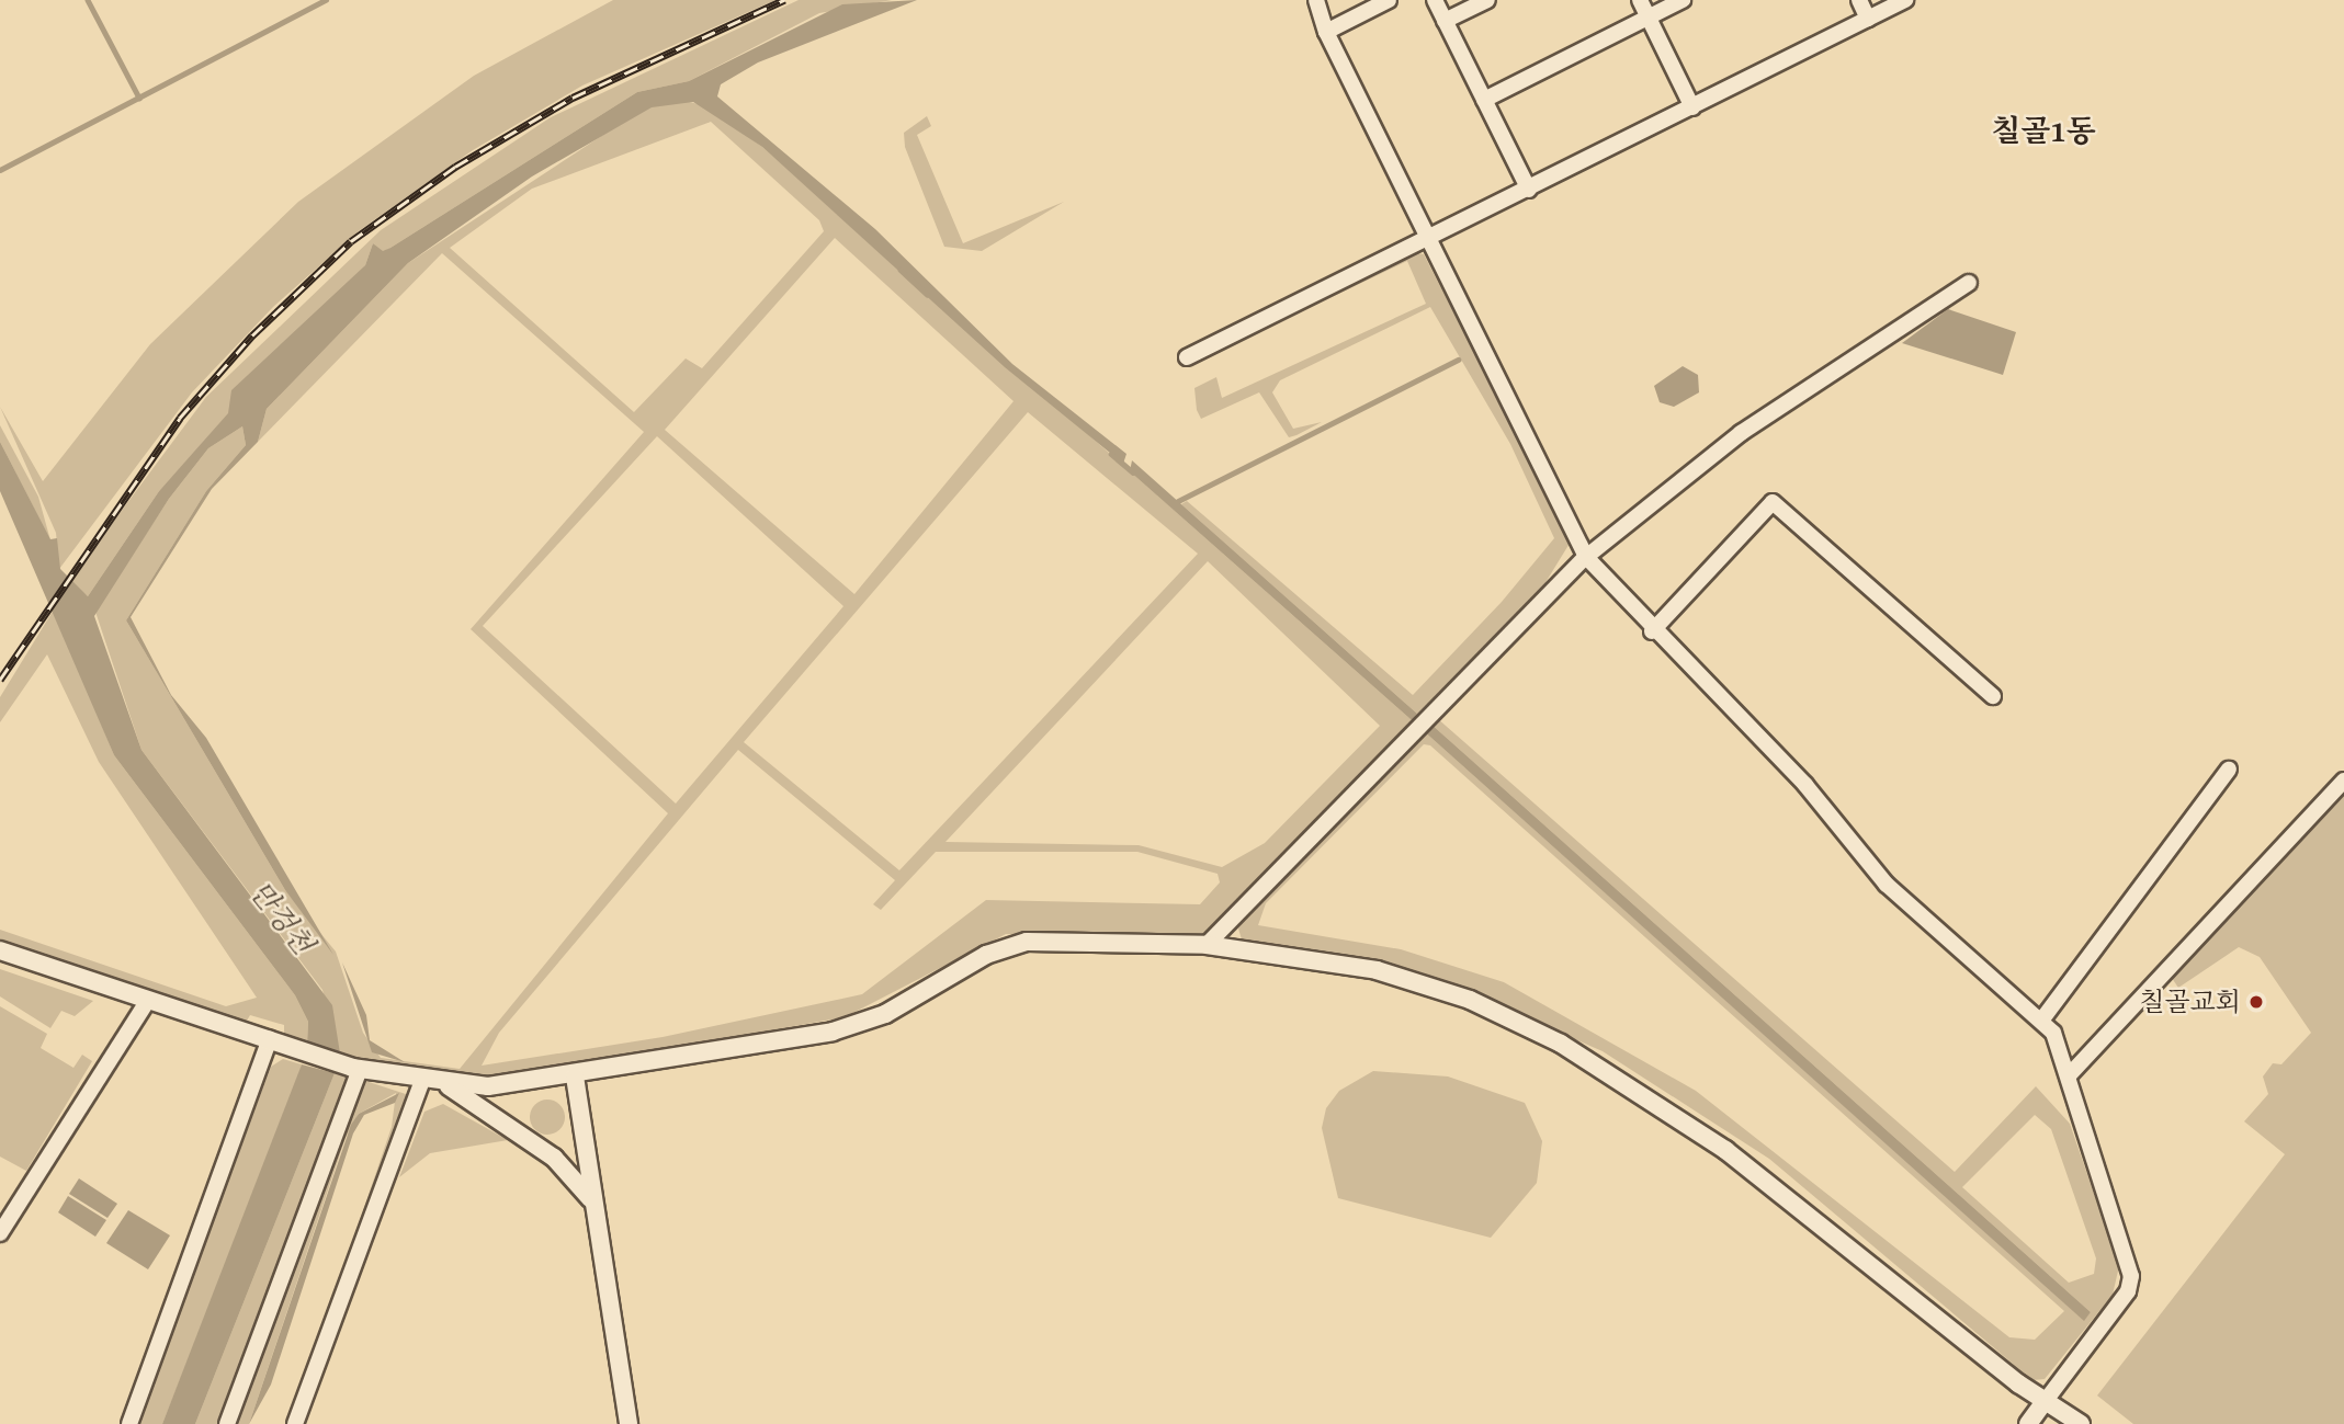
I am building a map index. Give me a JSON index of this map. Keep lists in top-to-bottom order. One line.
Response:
{"districts":["칠골1동"],"water":["만겅천"],"places":["칠골교회"]}
